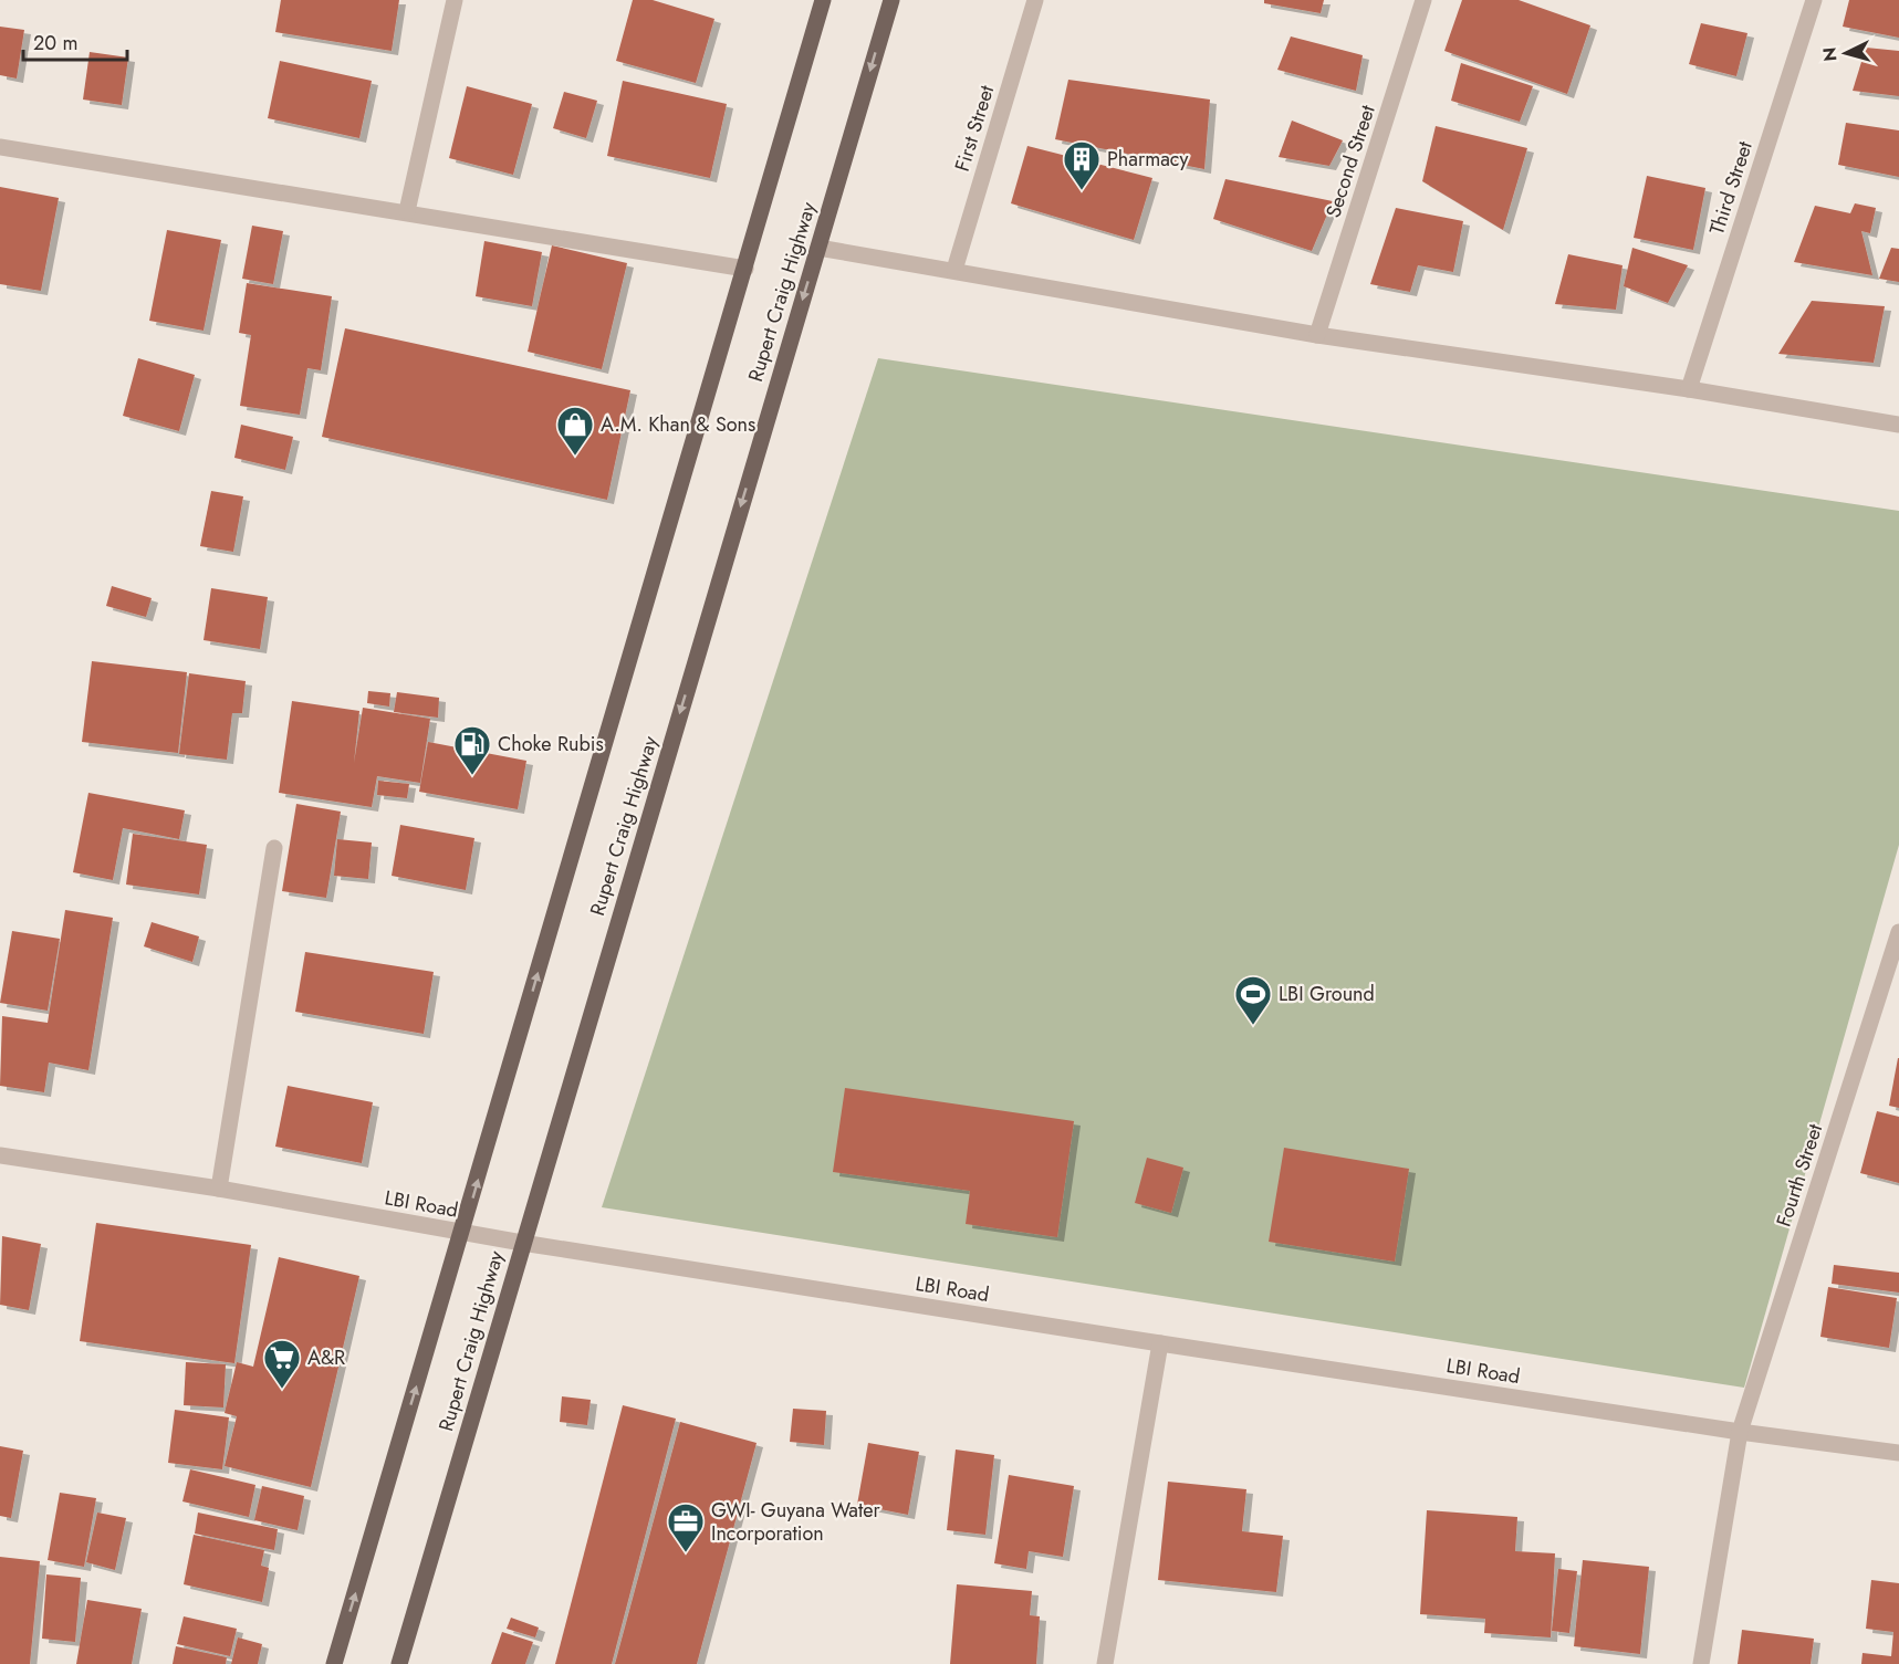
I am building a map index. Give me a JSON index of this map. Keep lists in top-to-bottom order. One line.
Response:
{"streets":{"main road":["Rupert Craig Highway"],"street":["First Street","Second Street","Third Street","Fourth Street","LBI Road"]},"crossings":[["Rupert Craig Highway","LBI Road"],["Fourth Street","LBI Road"]],"places":{"building":["Pharmacy"],"shop":["A.M. Khan & Sons"],"fuel station":["Choke Rubis"],"sports":["LBI Ground"],"supermarket":["A&R"],"office":["GWI- Guyana Water Incorporation"]},"scale_bar":"20 m","north":"left"}
